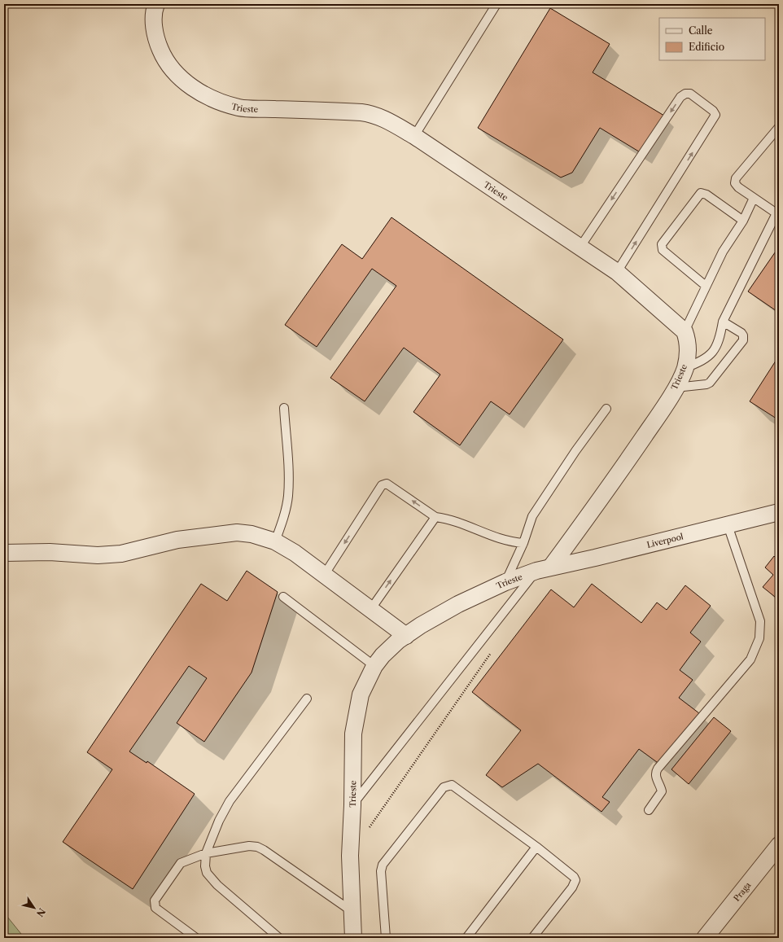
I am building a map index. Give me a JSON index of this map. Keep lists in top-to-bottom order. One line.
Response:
{"streets":{"street":["Trieste","Liverpool","Praga"]},"crossings":[["Trieste","Liverpool"]],"legend":["Calle","Edificio"],"north":"bottom right"}
